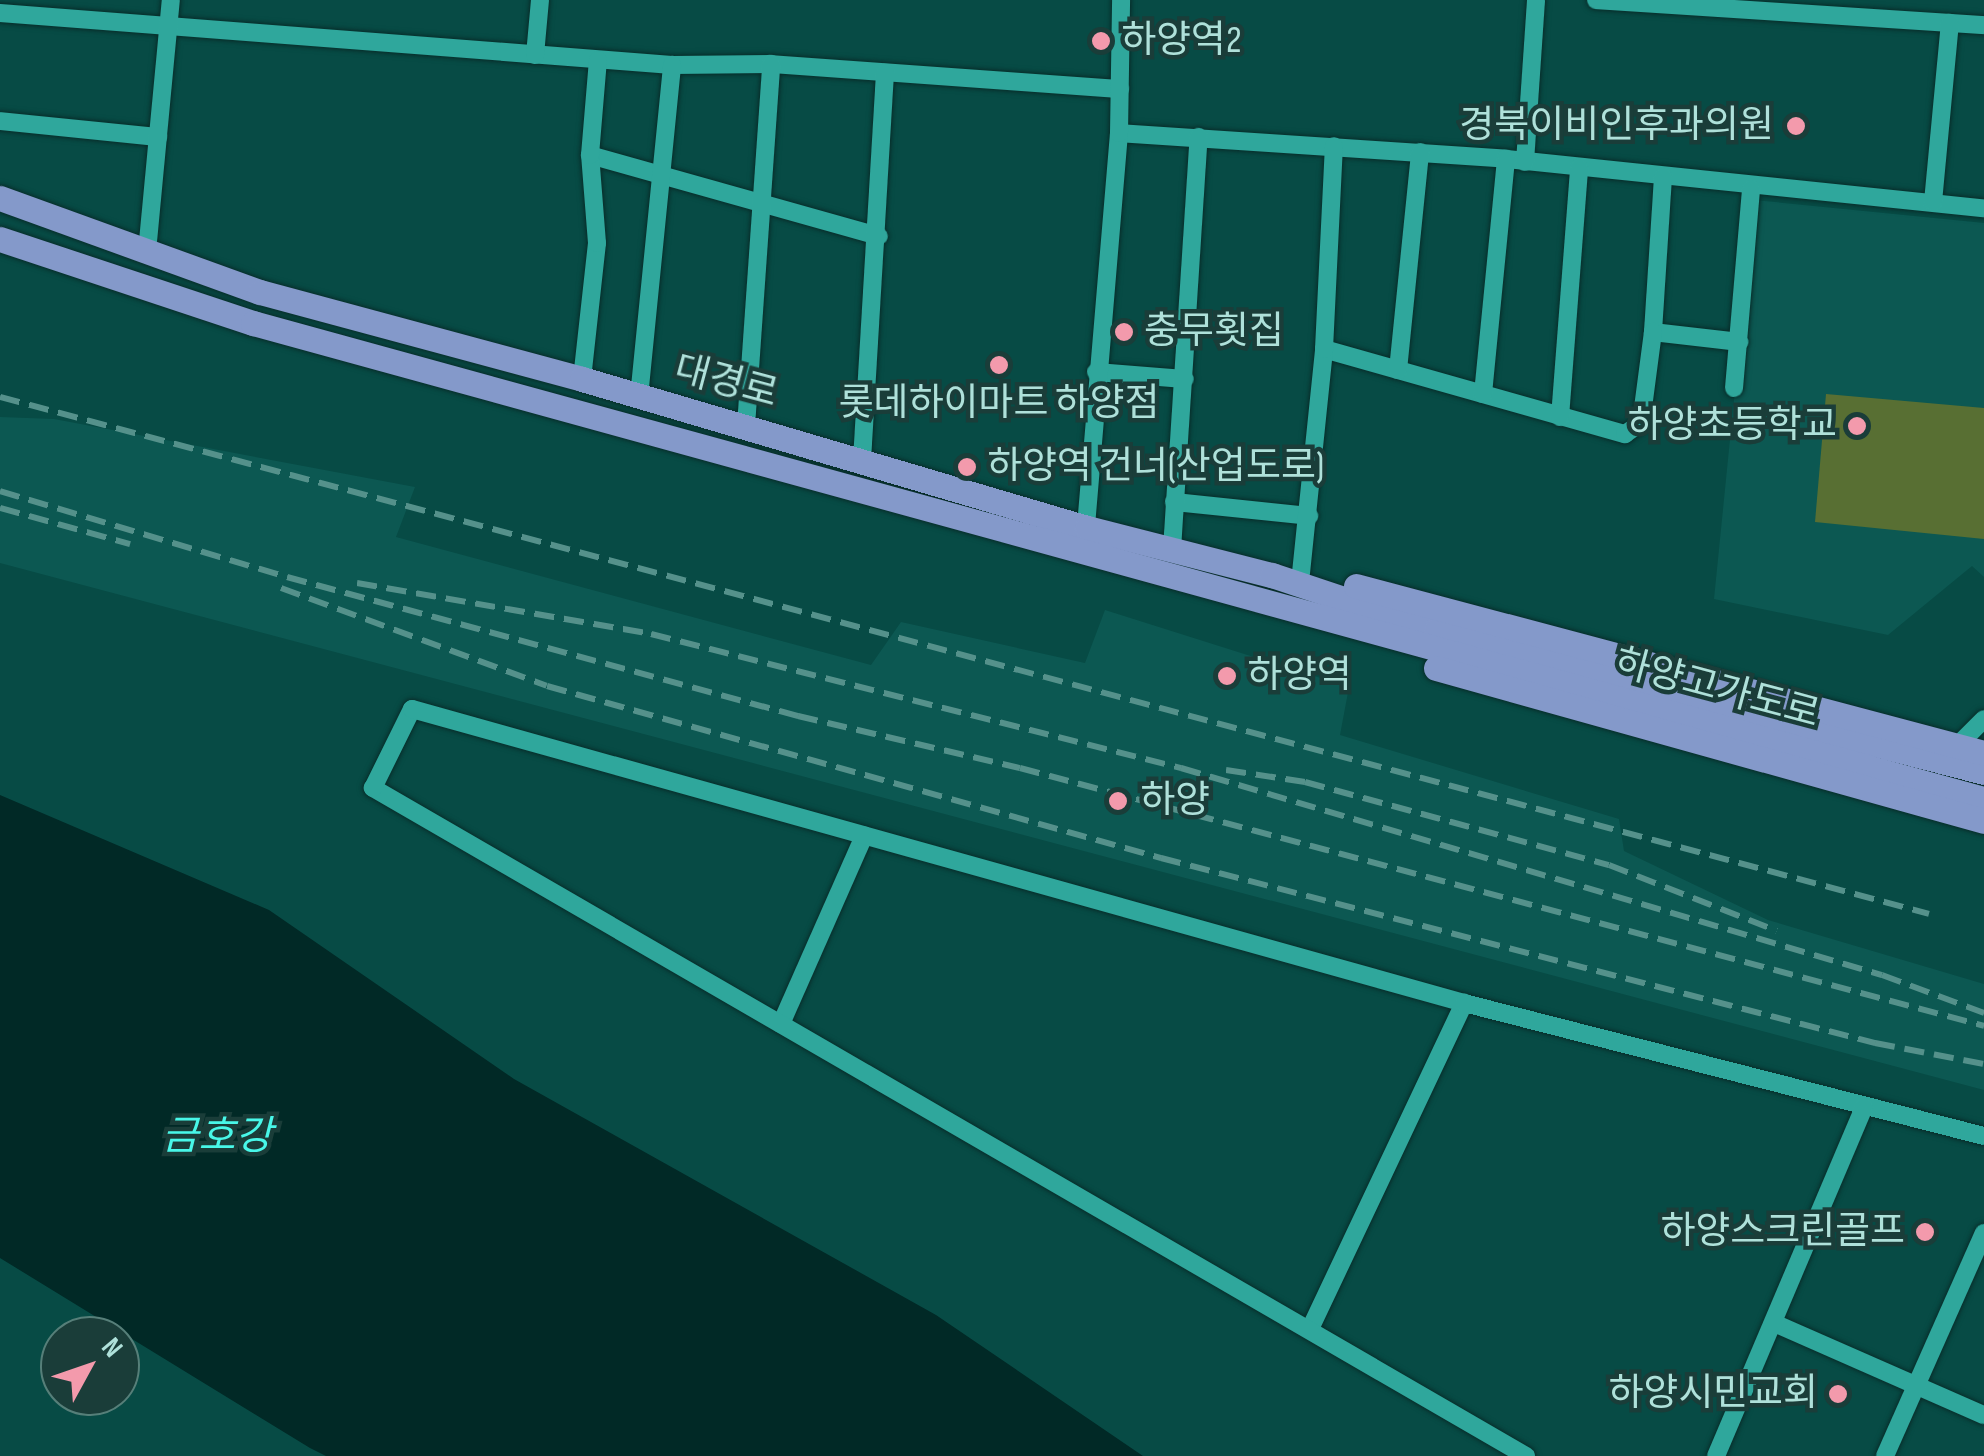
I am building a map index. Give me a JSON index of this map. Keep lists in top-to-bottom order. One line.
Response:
{"streets":{"main road":["대경로","하양고가도로"]},"crossings":[["대경로","하양고가도로"]],"water":["금호강"],"places":["하양역2","경북이비인후과의원","충무횟집","롯데하이마트 하양점","하양초등학교","하양역 건너(산업도로)","하양역","하양","하양스크린골프","하양시민교회"],"north":"top right"}
